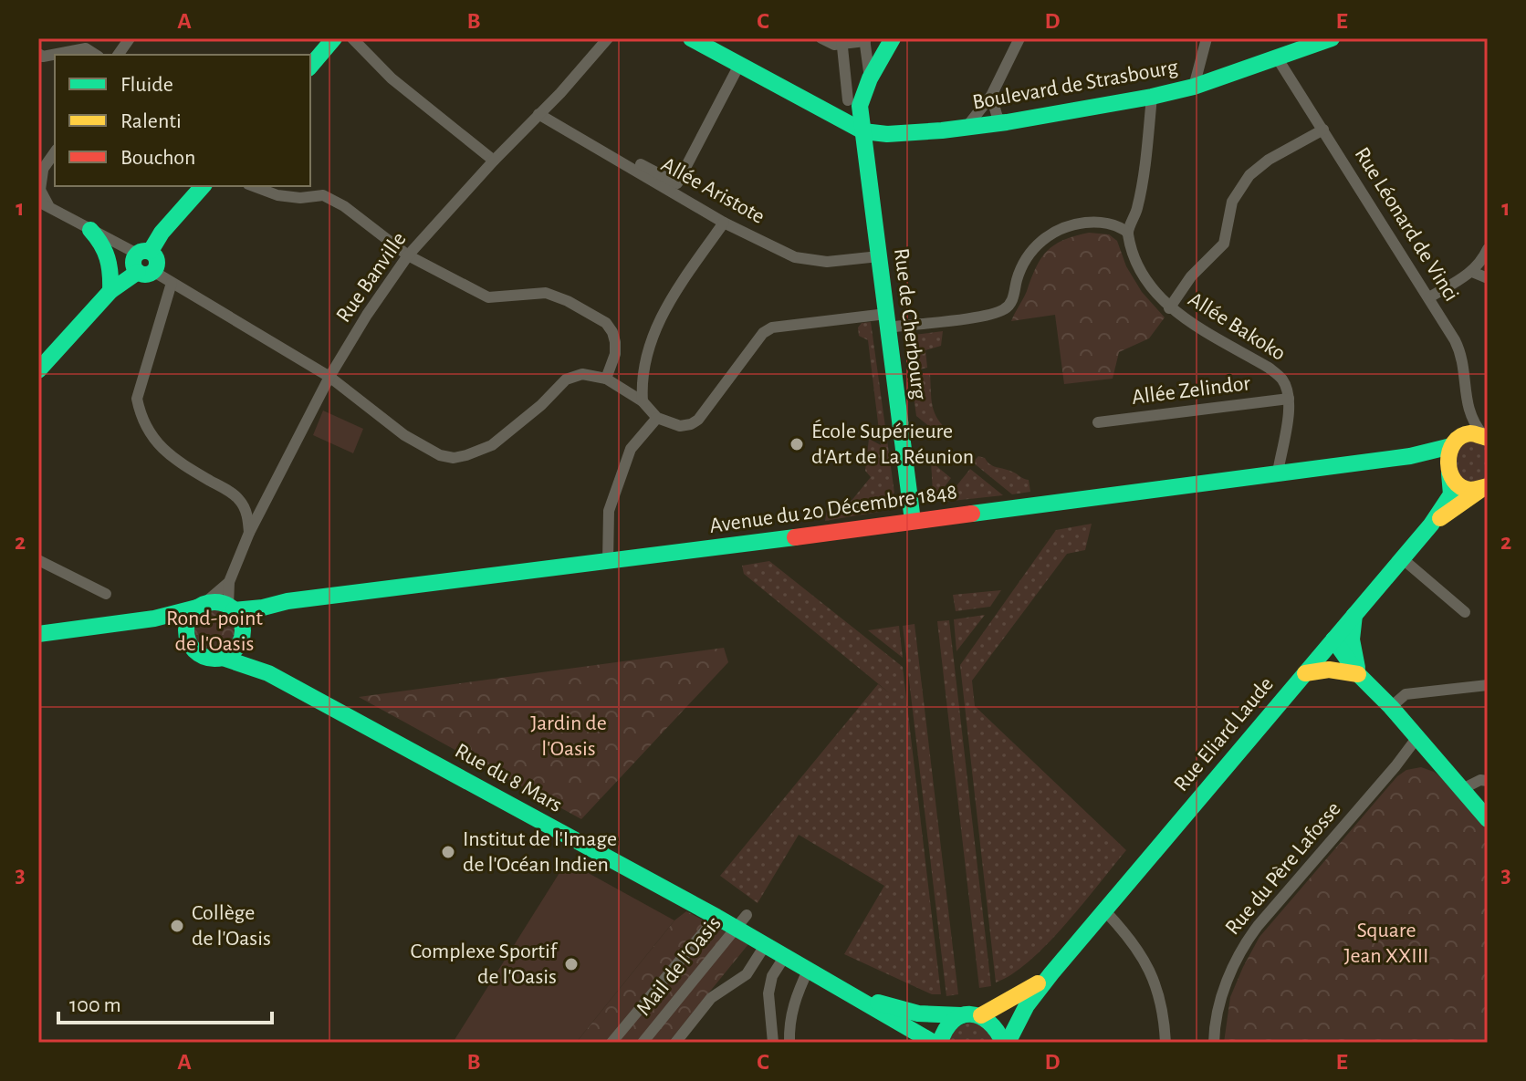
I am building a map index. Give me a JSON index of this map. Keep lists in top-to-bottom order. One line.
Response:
{"streets":{"main road":["Boulevard de Strasbourg","Rue de Cherbourg","Avenue du 20 Décembre 1848","Rue Eliard Laude","Rue du 8 Mars"],"street":["Allée Aristote","Rue Léonard de Vinci","Rue Banville","Allée Bakoko","Allée Zelindor","Rue du Père Lafosse","Mail de l'Oasis"]},"crossings":[["Boulevard de Strasbourg","Rue Léonard de Vinci"],["Boulevard de Strasbourg","Rue de Cherbourg"],["Allée Aristote","Rue Banville"],["Allée Aristote","Rue de Cherbourg"],["Rue Banville","Avenue du 20 Décembre 1848"],["Rue Banville","Rue du 8 Mars"],["Rue de Cherbourg","Avenue du 20 Décembre 1848"],["Allée Bakoko","Allée Zelindor"],["Avenue du 20 Décembre 1848","Rue du 8 Mars"],["Rue Eliard Laude","Rue du 8 Mars"],["Rue du 8 Mars","Mail de l'Oasis"]],"parks":["Rond-point de l'Oasis","Jardin de l'Oasis","Square Jean XXIII"],"places":["École Supérieure d'Art de La Réunion","Institut de l'Image de l'Océan Indien","Collège de l'Oasis","Complexe Sportif de l'Oasis"],"legend":["Fluide","Ralenti","Bouchon"],"scale_bar":"100 m","grid":{"columns":["A","B","C","D","E"],"rows":["1","2","3"]}}
